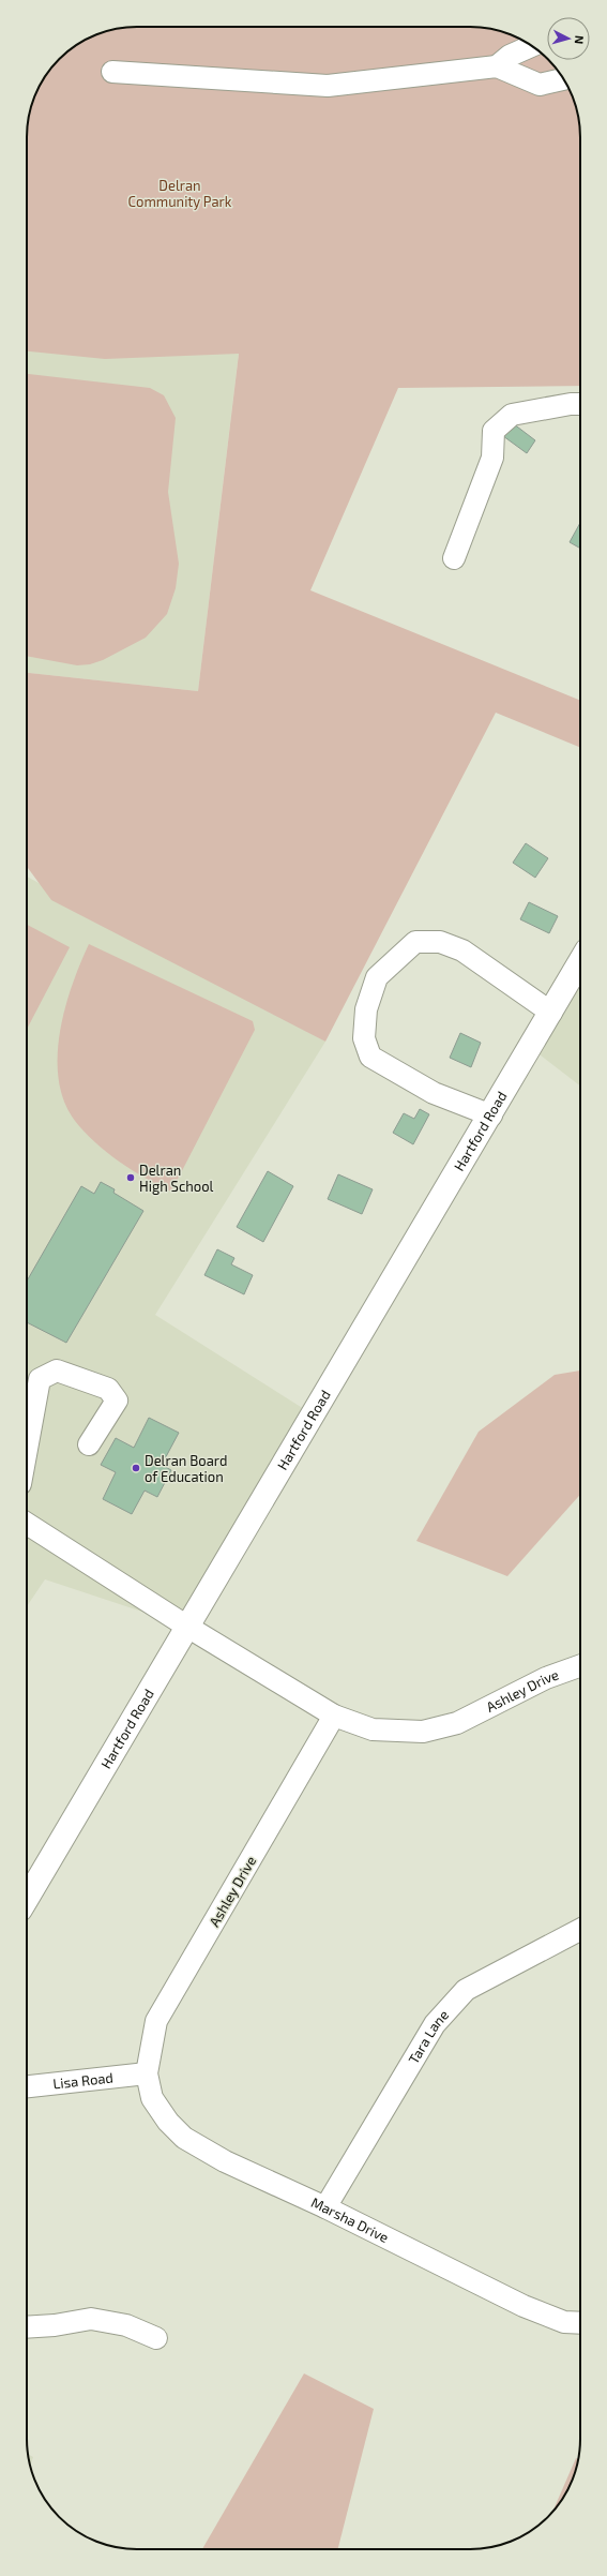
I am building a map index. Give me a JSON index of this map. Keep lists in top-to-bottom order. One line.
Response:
{"streets":{"main road":["Hartford Road"],"street":["Ashley Drive","Tara Lane","Lisa Road","Marsha Drive"]},"crossings":[["Hartford Road","Ashley Drive"],["Ashley Drive","Lisa Road"],["Ashley Drive","Marsha Drive"],["Tara Lane","Marsha Drive"],["Lisa Road","Marsha Drive"]],"parks":["Delran Community Park"],"places":["Delran High School","Delran Board of Education"],"north":"right"}
